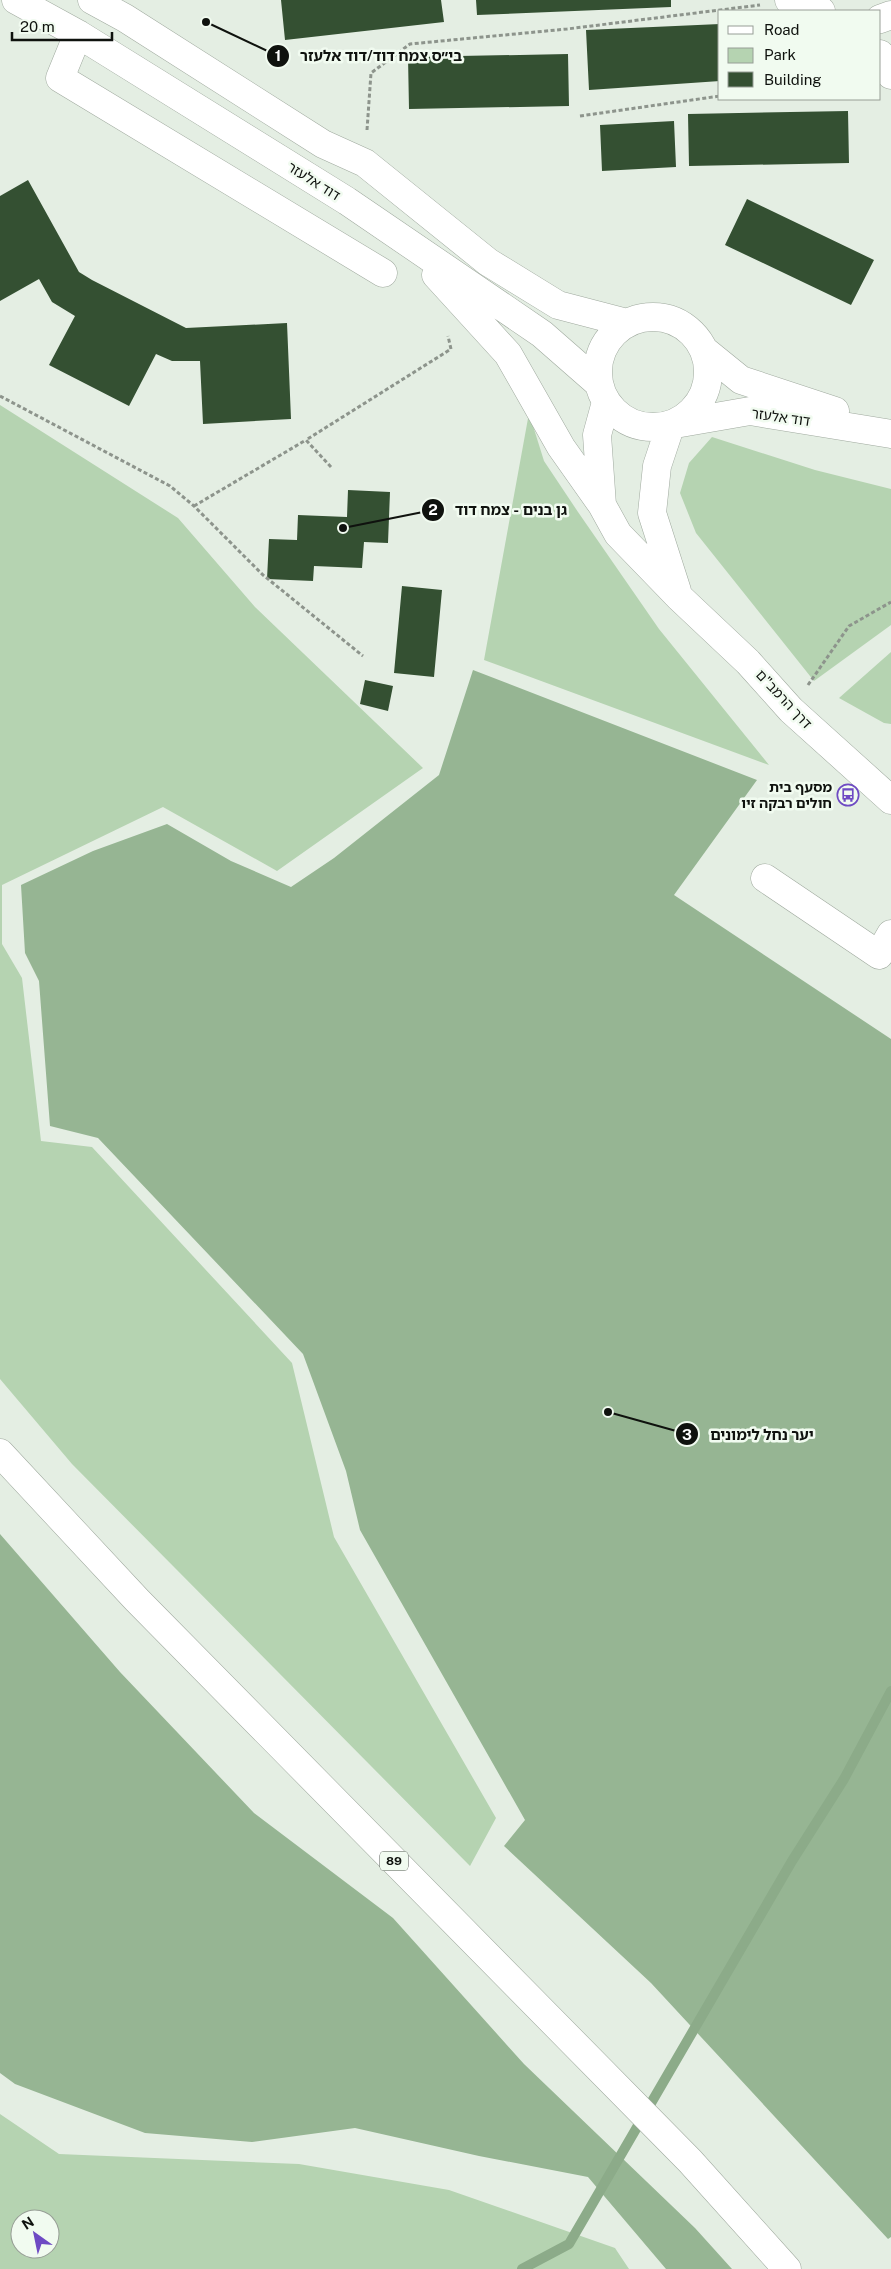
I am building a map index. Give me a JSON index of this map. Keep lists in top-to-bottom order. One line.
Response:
{"streets":{"main road":["דוד אלעזר","דרך הרמב\"ם","89"]},"crossings":[["דוד אלעזר","דרך הרמב\"ם"]],"places":{"other":["בי״ס צמח דוד/דוד אלעזר","גן בנים - צמח דוד","יער נחל לימונים"],"bus stop":["מסעף בית חולים רבקה זיו"]},"legend":["Road","Park","Building"],"scale_bar":"20 m","north":"top left"}
